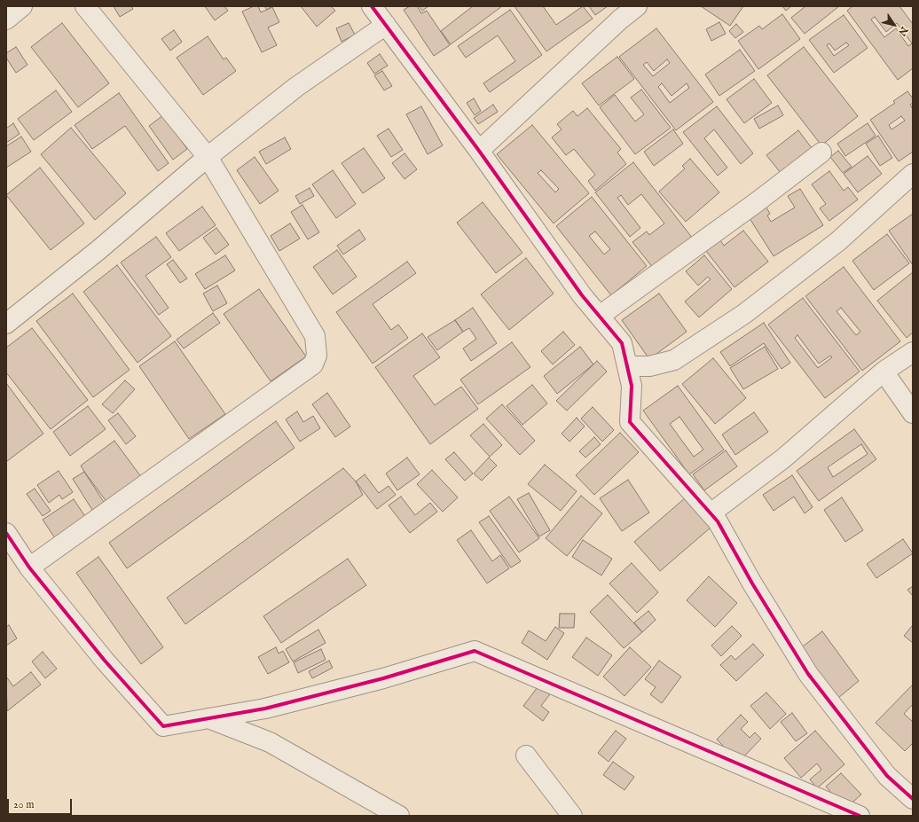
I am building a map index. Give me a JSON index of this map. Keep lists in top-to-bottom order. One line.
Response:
{"scale_bar":"20 m","north":"bottom right"}
